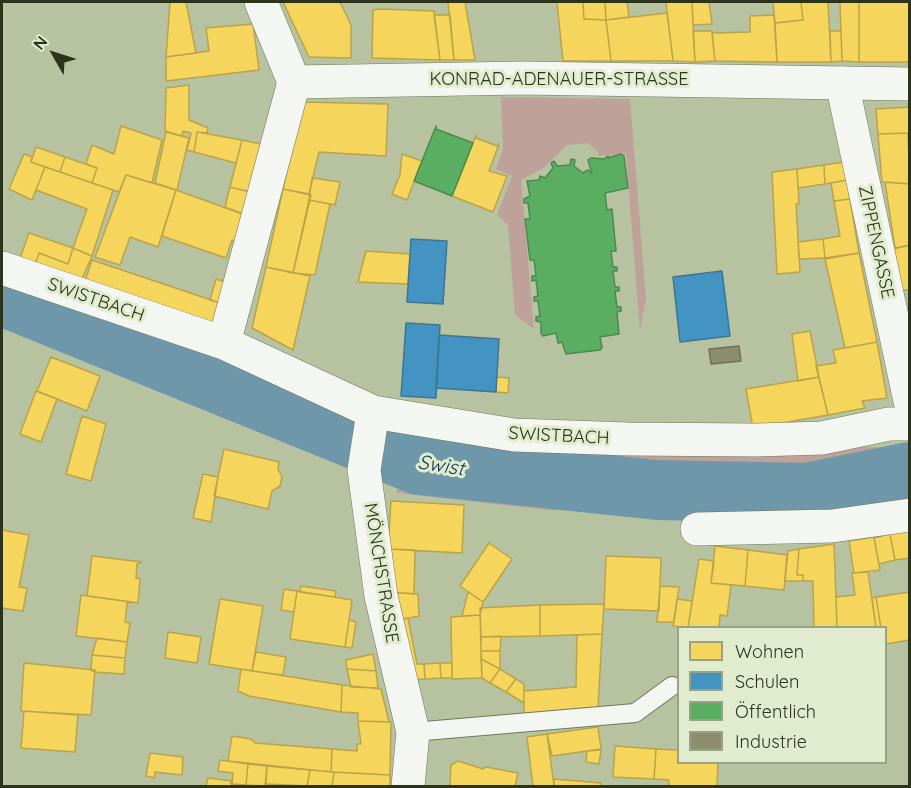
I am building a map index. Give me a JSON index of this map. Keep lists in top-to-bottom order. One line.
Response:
{"streets":{"street":["KONRAD-ADENAUER-STRASSE","ZIPPENGASSE","SWISTBACH","MÖNCHSTRASSE"]},"crossings":[["KONRAD-ADENAUER-STRASSE","ZIPPENGASSE"],["SWISTBACH","MÖNCHSTRASSE"]],"water":["Swist"],"legend":["Wohnen","Schulen","Öffentlich","Industrie"],"north":"top left"}
